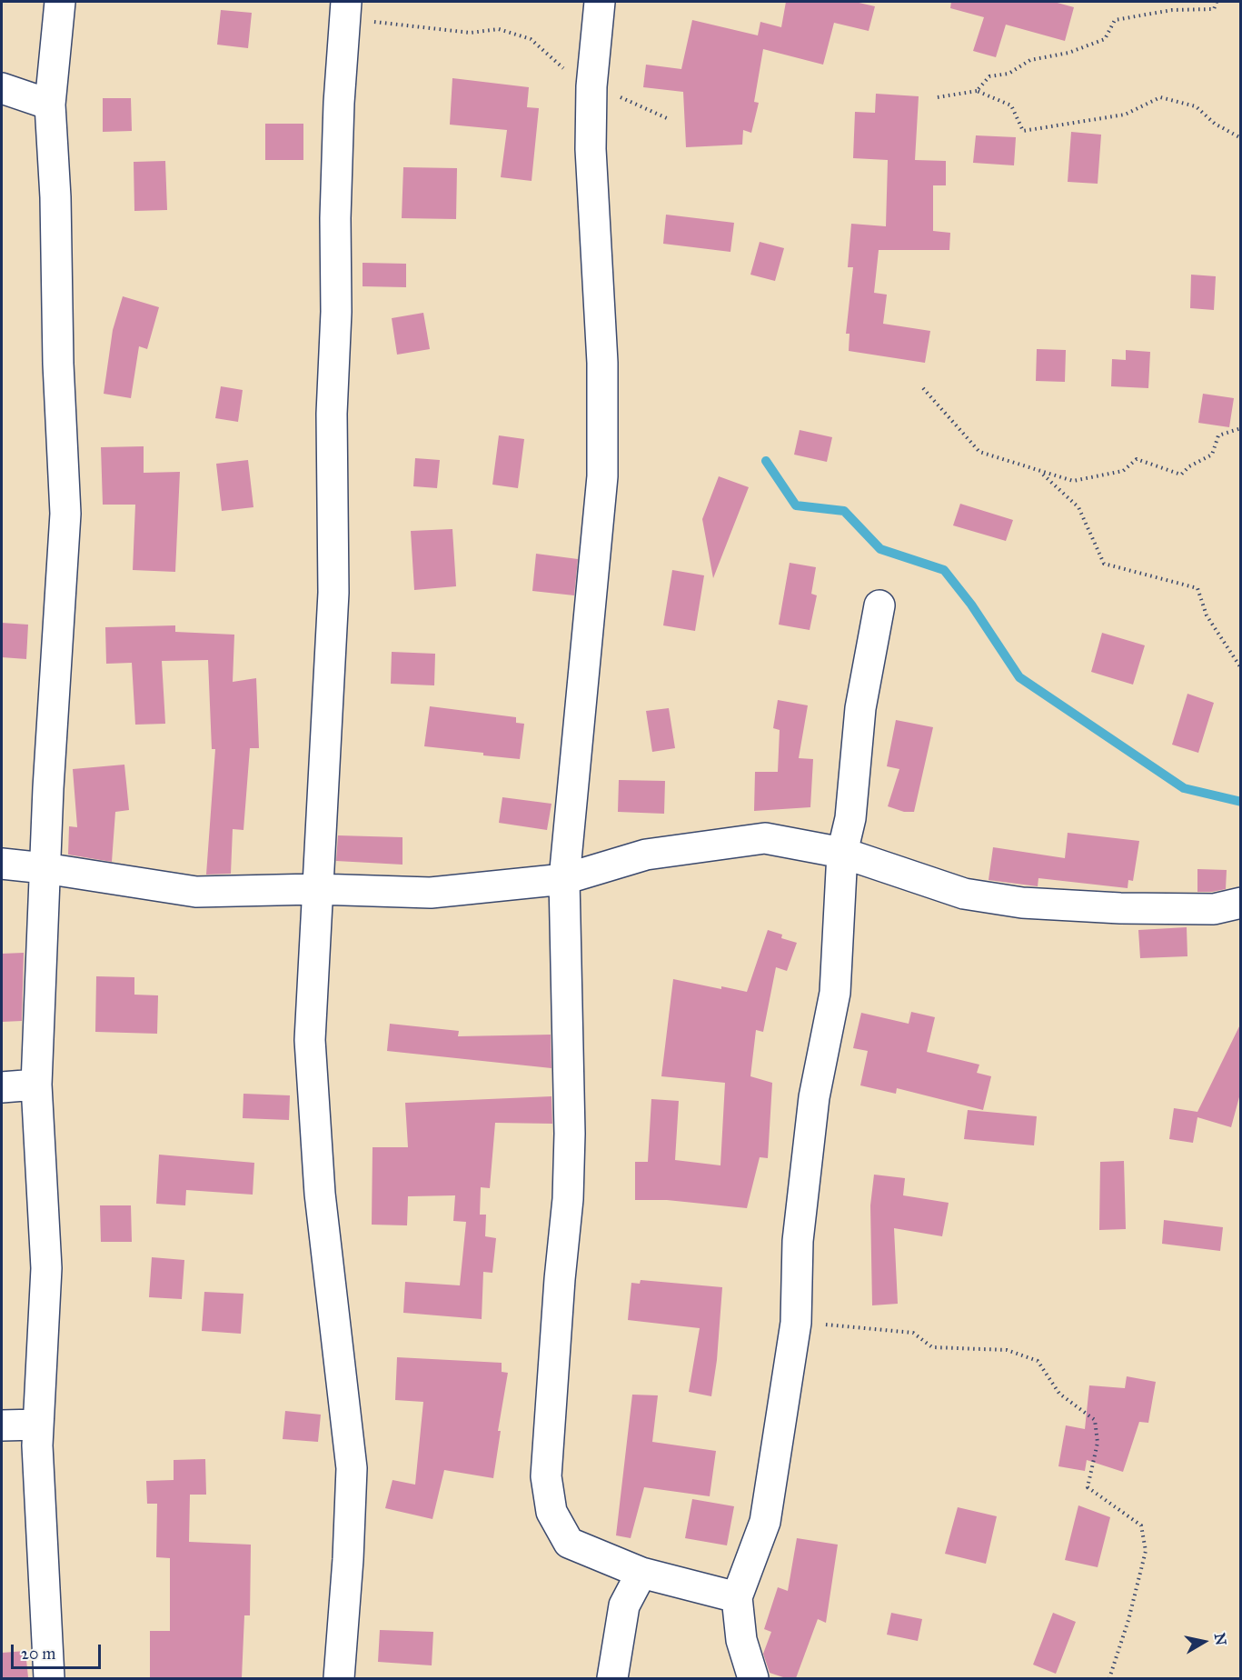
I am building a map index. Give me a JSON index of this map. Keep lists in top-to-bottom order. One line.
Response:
{"scale_bar":"20 m","north":"right"}
